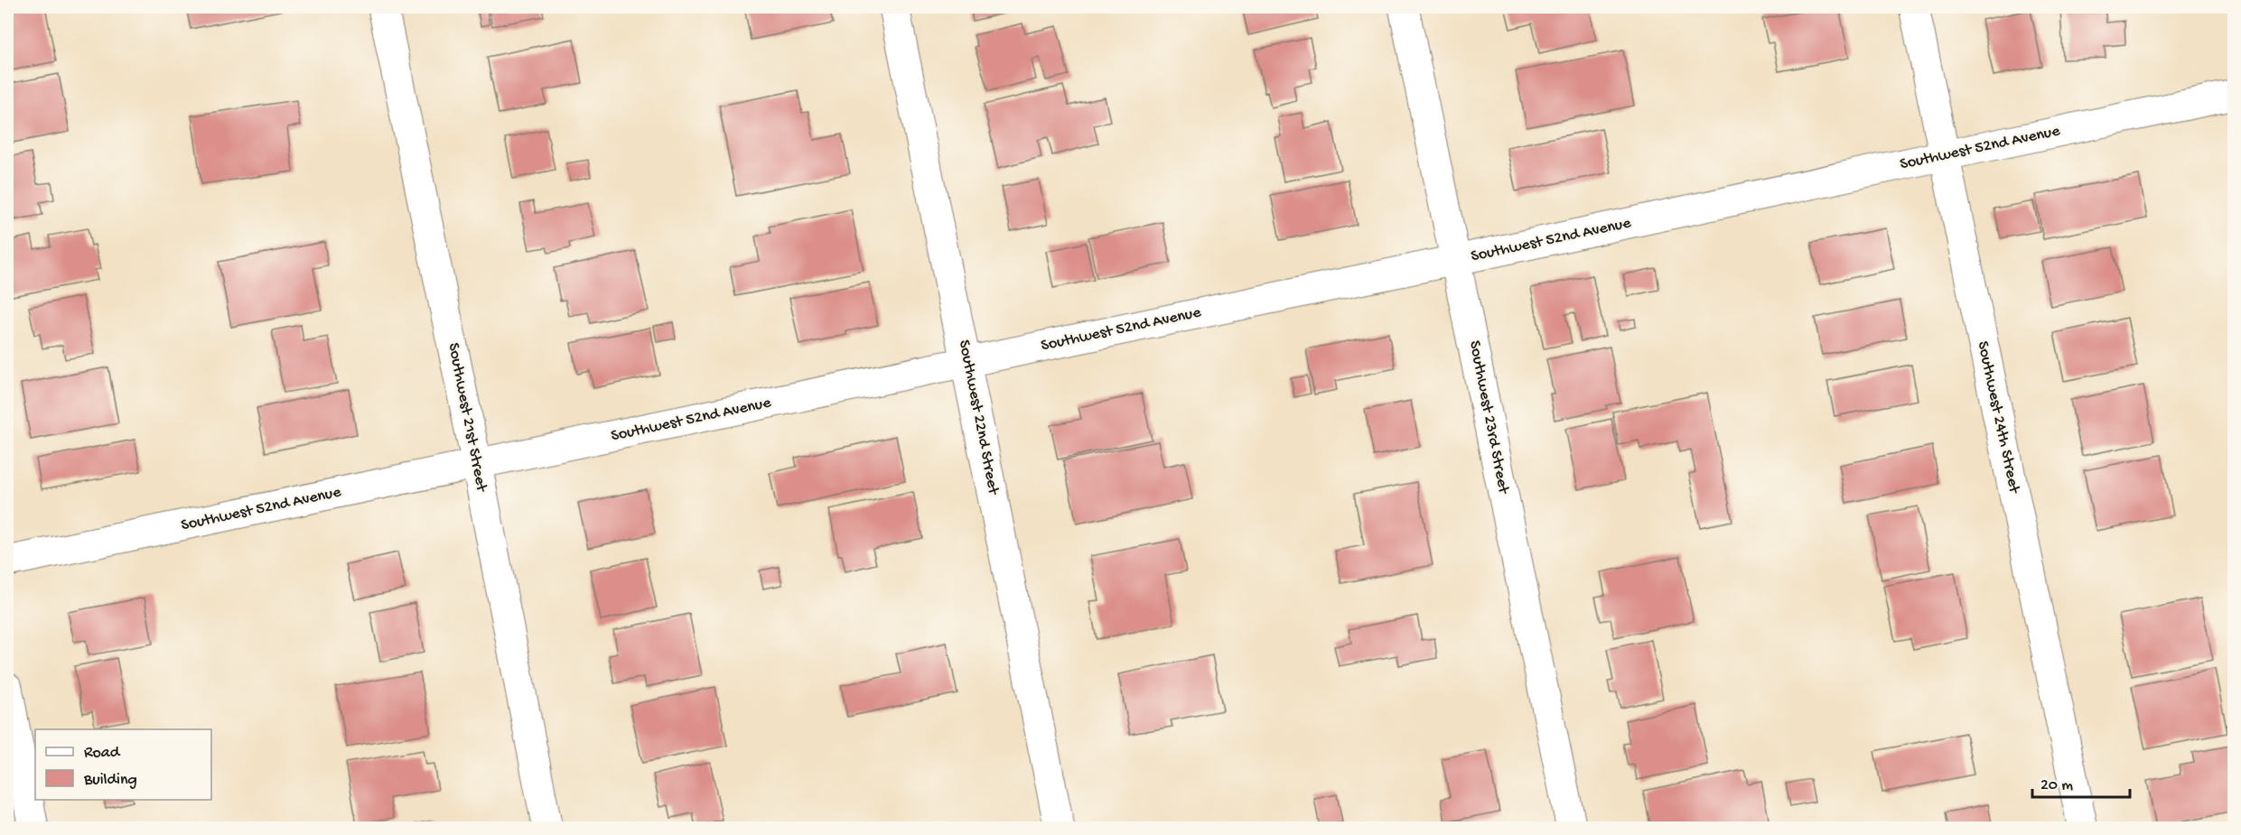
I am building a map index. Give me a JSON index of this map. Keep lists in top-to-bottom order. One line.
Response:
{"streets":{"street":["Southwest 52nd Avenue","Southwest 21st Street","Southwest 22nd Street","Southwest 23rd Street","Southwest 24th Street"]},"crossings":[["Southwest 52nd Avenue","Southwest 21st Street"],["Southwest 52nd Avenue","Southwest 22nd Street"],["Southwest 52nd Avenue","Southwest 23rd Street"],["Southwest 52nd Avenue","Southwest 24th Street"]],"legend":["Road","Building"],"scale_bar":"20 m"}
